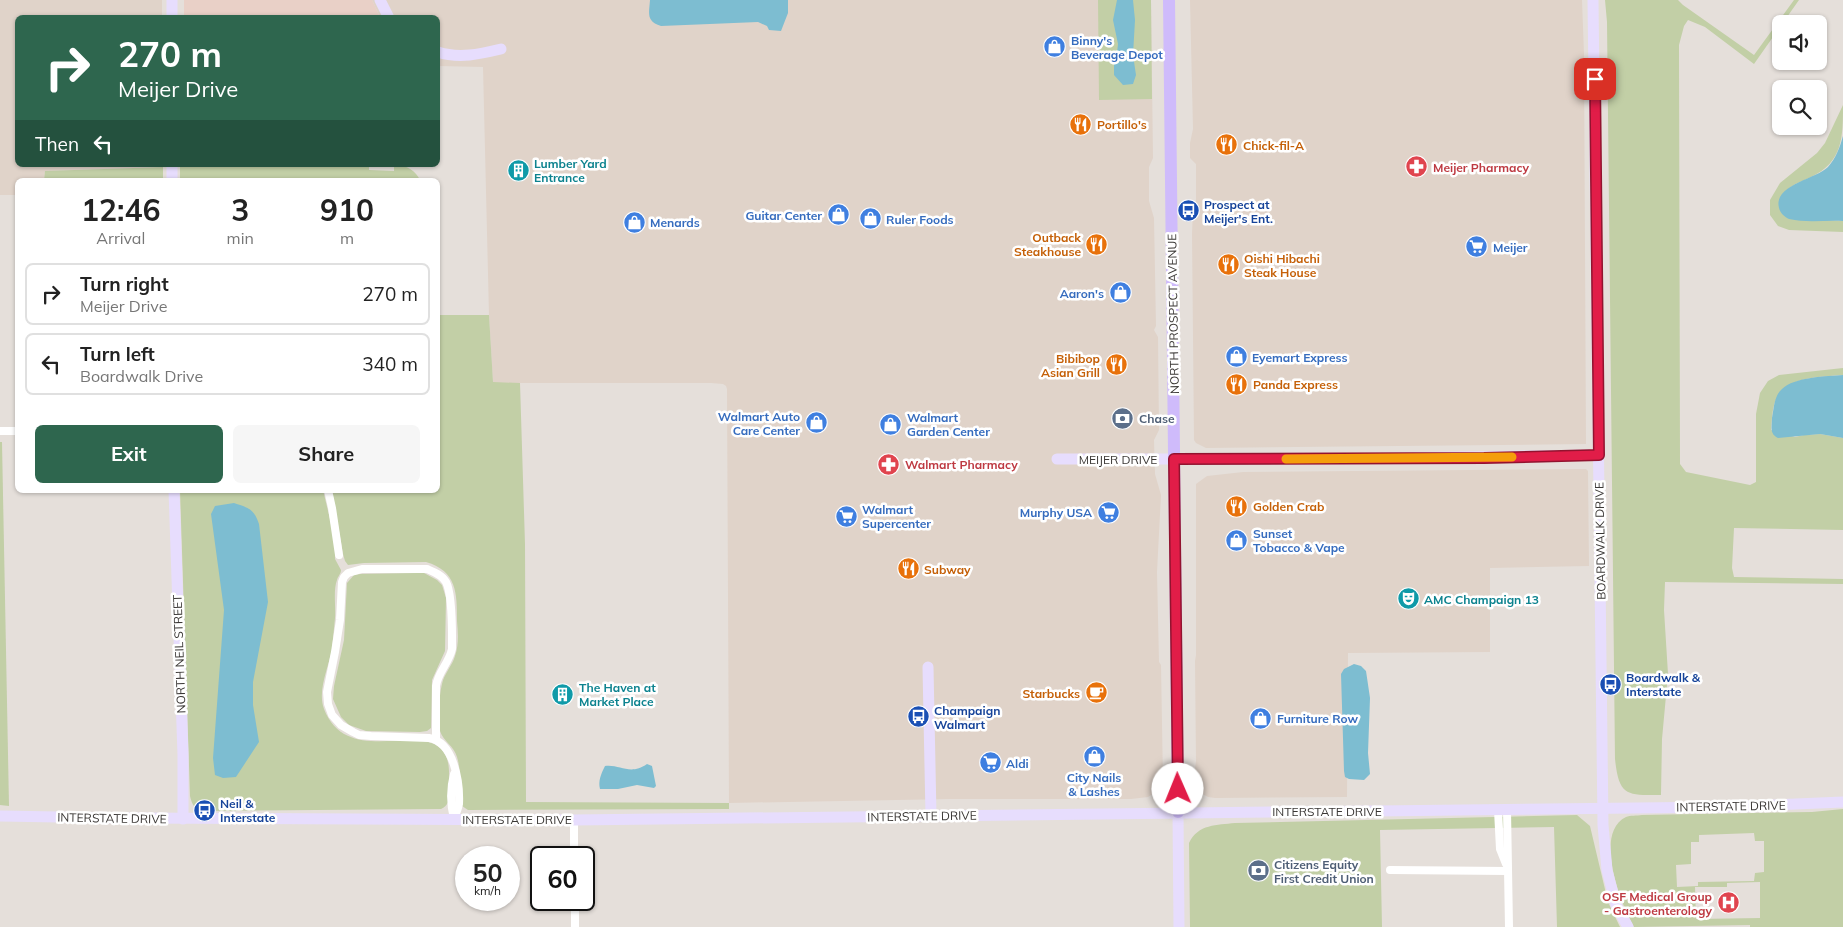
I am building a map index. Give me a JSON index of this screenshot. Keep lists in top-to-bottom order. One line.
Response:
{"streets":{"main road":["NORTH PROSPECT AVENUE","MEIJER DRIVE","BOARDWALK DRIVE","NORTH NEIL STREET","INTERSTATE DRIVE"]},"crossings":[["NORTH PROSPECT AVENUE","MEIJER DRIVE"],["NORTH PROSPECT AVENUE","INTERSTATE DRIVE"],["MEIJER DRIVE","BOARDWALK DRIVE"],["BOARDWALK DRIVE","INTERSTATE DRIVE"],["NORTH NEIL STREET","INTERSTATE DRIVE"]],"places":{"shop":["Binny's Beverage Depot","Guitar Center","Ruler Foods","Menards","Aaron's","Eyemart Express","Walmart Auto Care Center","Walmart Garden Center","Sunset Tobacco & Vape","Furniture Row","City Nails & Lashes"],"restaurant":["Portillo's","Chick-fil-A","Outback Steakhouse","Oishi Hibachi Steak House","Bibibop Asian Grill","Panda Express","Golden Crab","Subway"],"pharmacy":["Meijer Pharmacy","Walmart Pharmacy"],"building":["Lumber Yard Entrance","The Haven at Market Place"],"bus stop":["Prospect at Meijer's Ent.","Boardwalk & Interstate","Champaign Walmart","Neil & Interstate"],"supermarket":["Meijer","Murphy USA","Walmart Supercenter","Aldi"],"bank":["Chase","Citizens Equity First Credit Union"],"theatre":["AMC Champaign 13"],"cafe":["Starbucks"],"hospital":["OSF Medical Group - Gastroenterology"]},"page":{"turn":["270 m","Meijer Drive"],"then":"Then","eta":["12:46","Arrival","3","min","910","m"],"list":[{"name":"Turn right","note":"Meijer Drive","value":"270 m"},{"name":"Turn left","note":"Boardwalk Drive","value":"340 m"}],"buttons":["Exit","Share"],"speed":"50 km/h","limit":"60"}}
